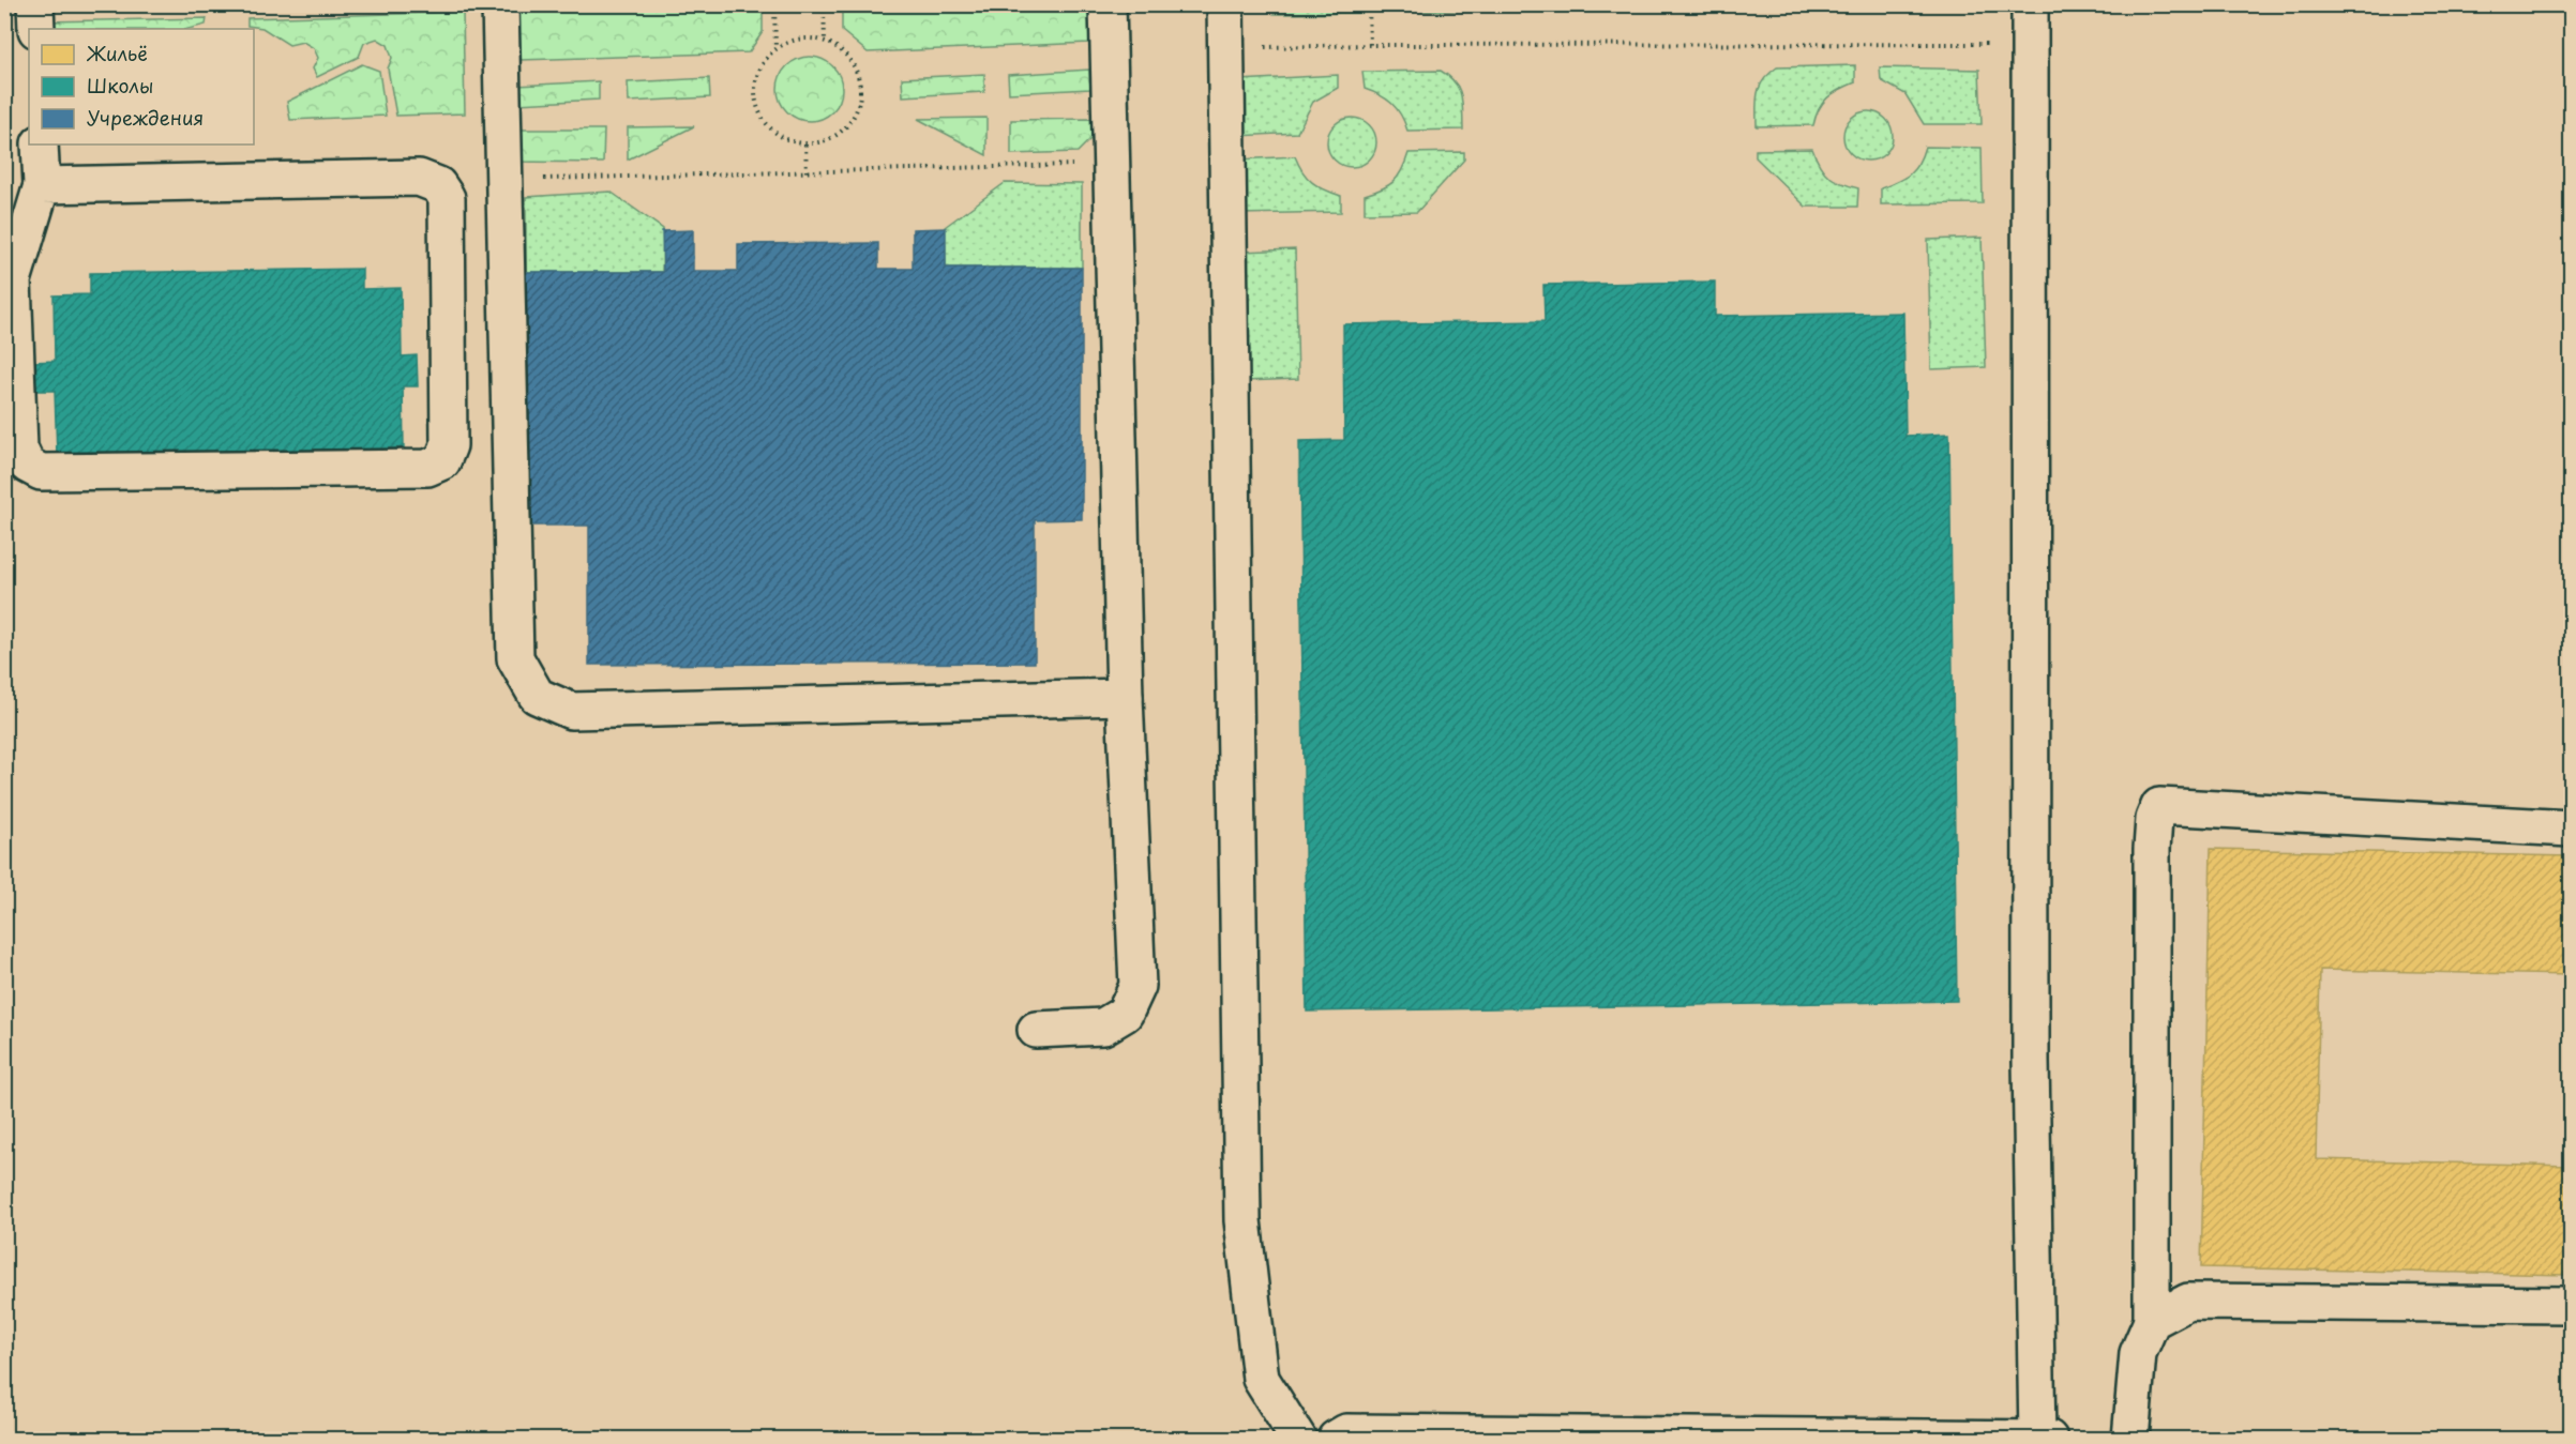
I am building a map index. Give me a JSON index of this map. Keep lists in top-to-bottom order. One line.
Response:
{"legend":["Жильё","Школы","Учреждения"]}
